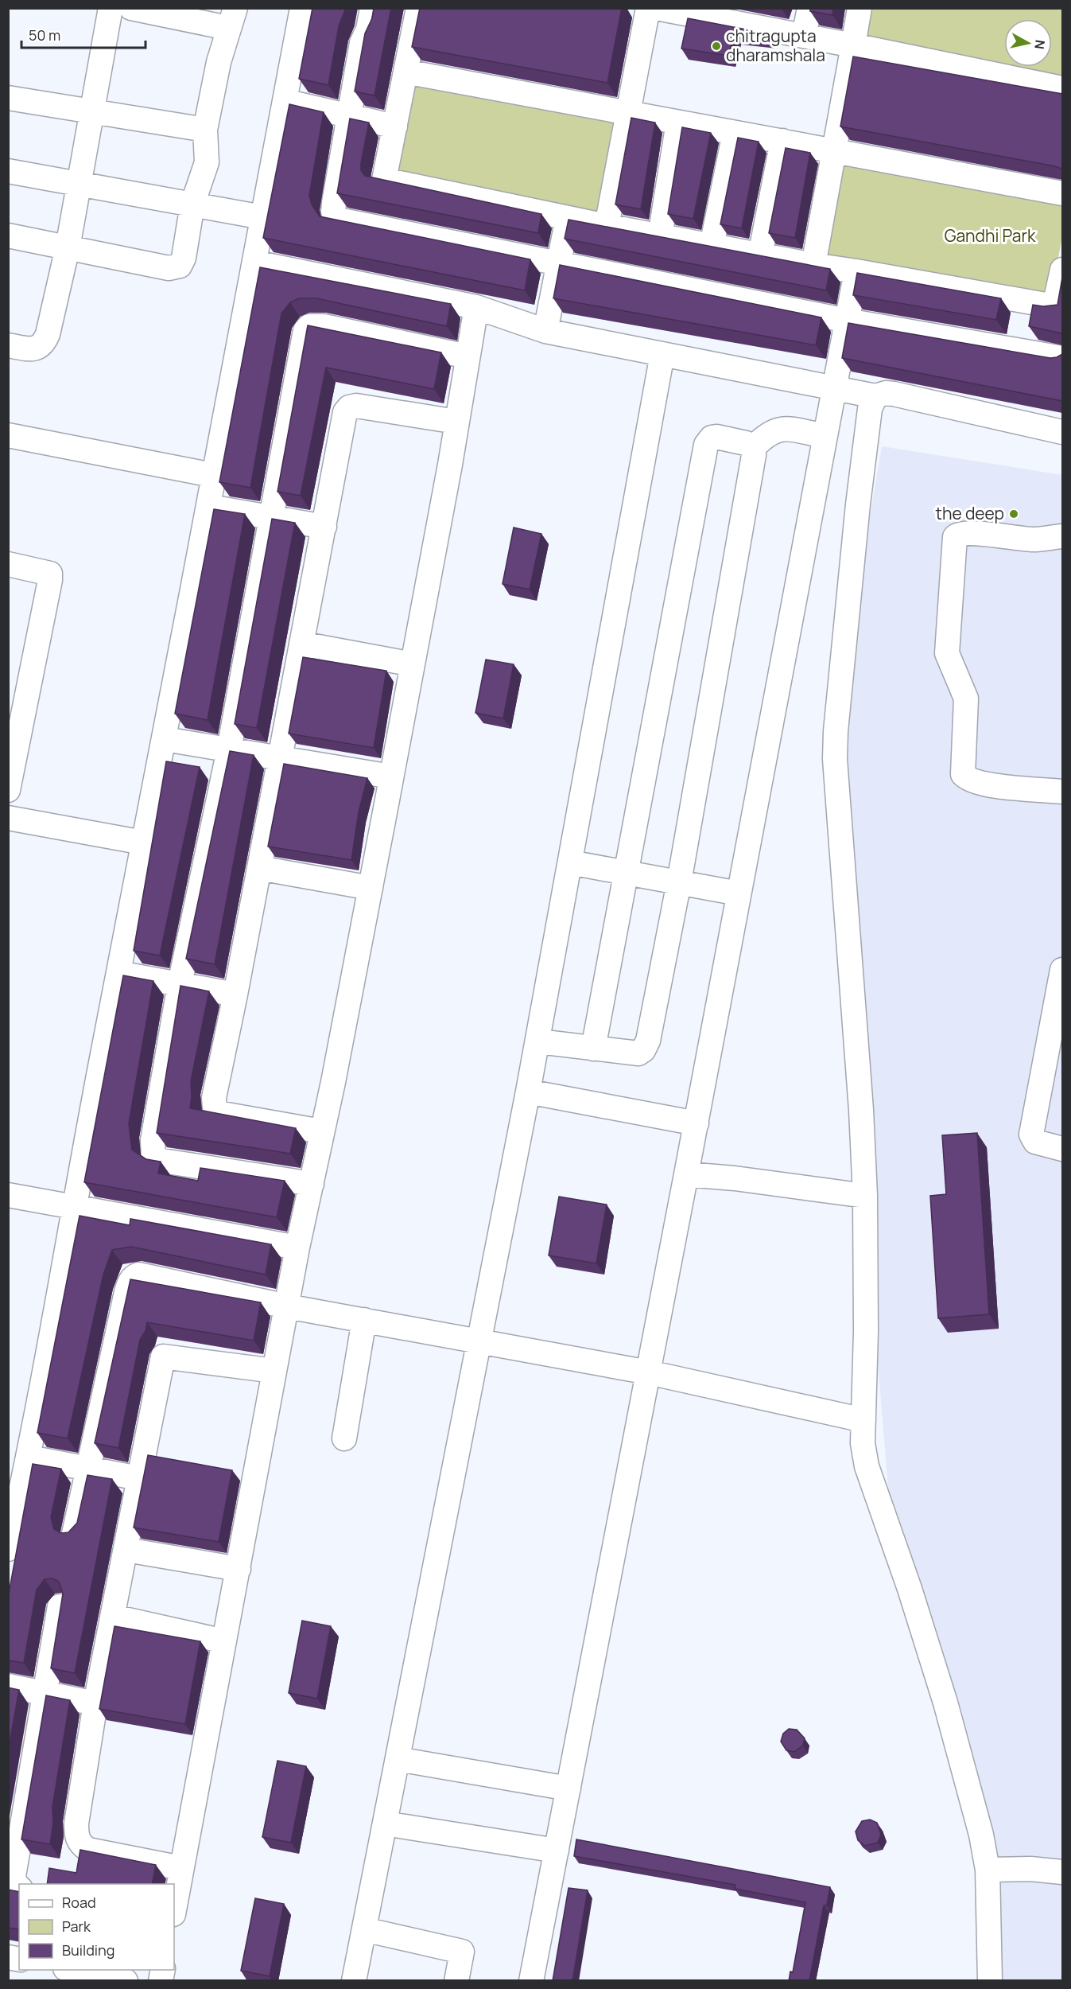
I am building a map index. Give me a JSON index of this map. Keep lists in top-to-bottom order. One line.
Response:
{"parks":["Gandhi Park"],"places":["chitragupta dharamshala","the deep"],"legend":["Road","Park","Building"],"scale_bar":"50 m","north":"right"}
